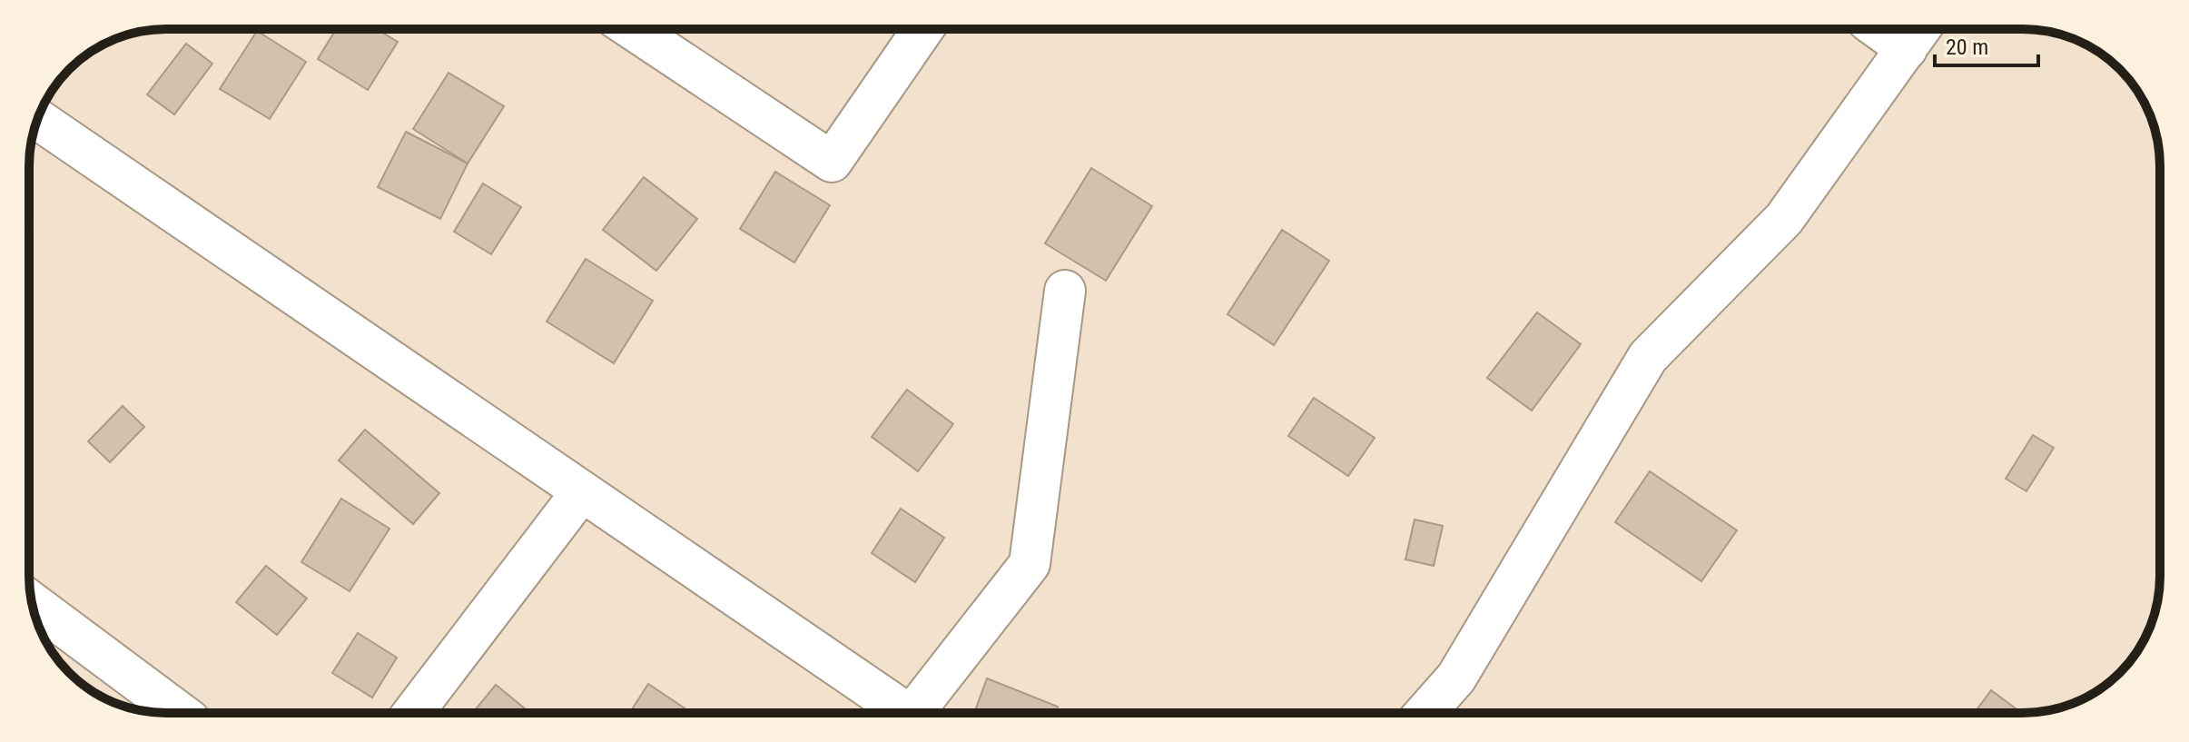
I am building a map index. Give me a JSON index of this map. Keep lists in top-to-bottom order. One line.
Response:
{"scale_bar":"20 m"}
